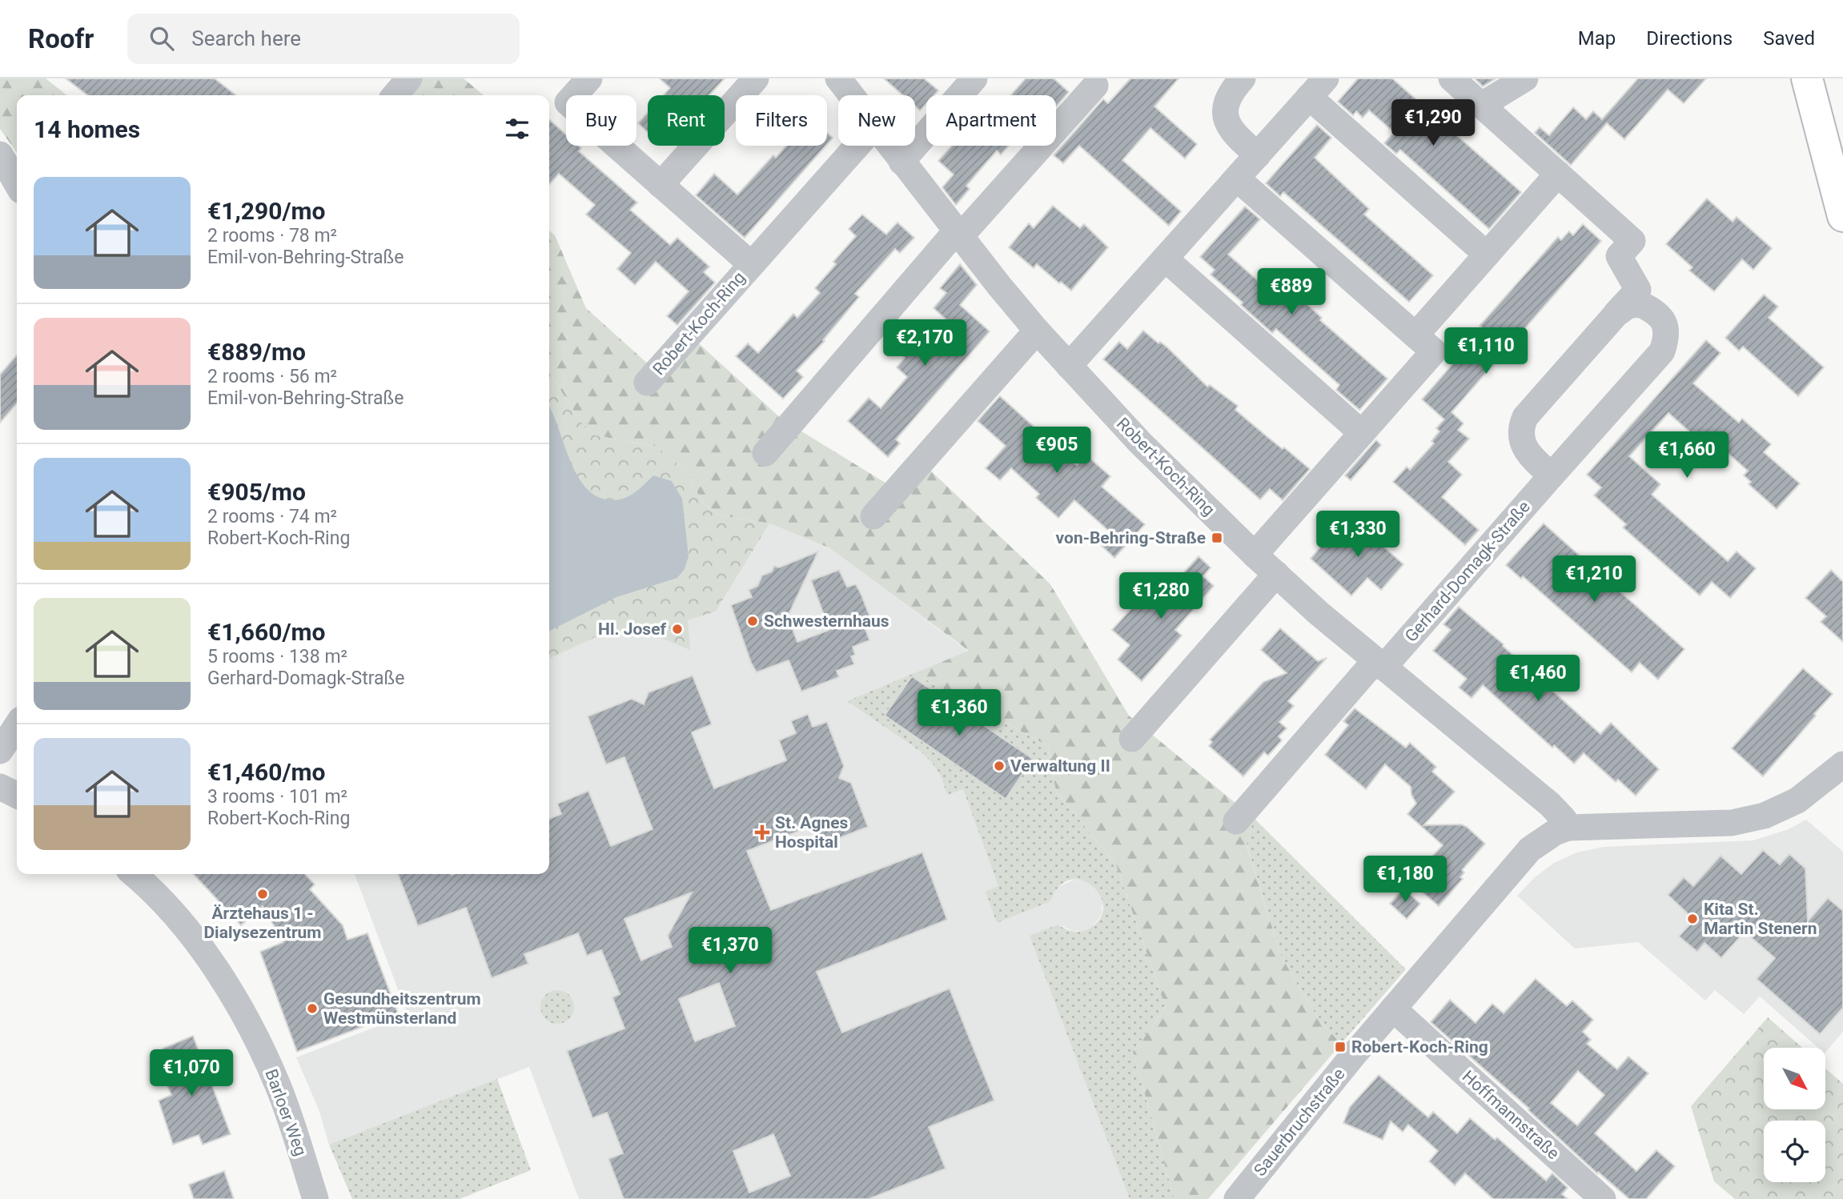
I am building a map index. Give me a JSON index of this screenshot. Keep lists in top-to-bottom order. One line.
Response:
{"streets":{"street":["Robert-Koch-Ring","Gerhard-Domagk-Straße","Barloer Weg","Hoffmannstraße","Sauerbruchstraße"]},"crossings":[["Robert-Koch-Ring","Gerhard-Domagk-Straße"],["Robert-Koch-Ring","Sauerbruchstraße"],["Hoffmannstraße","Sauerbruchstraße"]],"places":{"transit":["von-Behring-Straße","Robert-Koch-Ring"],"other":["Schwesternhaus","Hl. Josef","Verwaltung II","Ärztehaus 1 - Dialysezentrum","Kita St. Martin Stenern","Gesundheitszentrum Westmünsterland"],"health":["St. Agnes Hospital"]},"north":"bottom right","page":{"header":"Roofr","search":"Search here","nav":["Map","Directions","Saved"],"chip":["Buy","Rent","Filters","New","Apartment"],"heading":"14 homes","price":["€1,290","€889","€2,170","€1,110","€905","€1,660","€1,330","€1,210","€1,280","€1,460","€1,360","€1,180","€1,370","€1,070"],"list":[{"name":"€1,290/mo","note":"2 rooms · 78 m² · Emil-von-Behring-Straße"},{"name":"€889/mo","note":"2 rooms · 56 m² · Emil-von-Behring-Straße"},{"name":"€905/mo","note":"2 rooms · 74 m² · Robert-Koch-Ring"},{"name":"€1,660/mo","note":"5 rooms · 138 m² · Gerhard-Domagk-Straße"},{"name":"€1,460/mo","note":"3 rooms · 101 m² · Robert-Koch-Ring"}]}}
